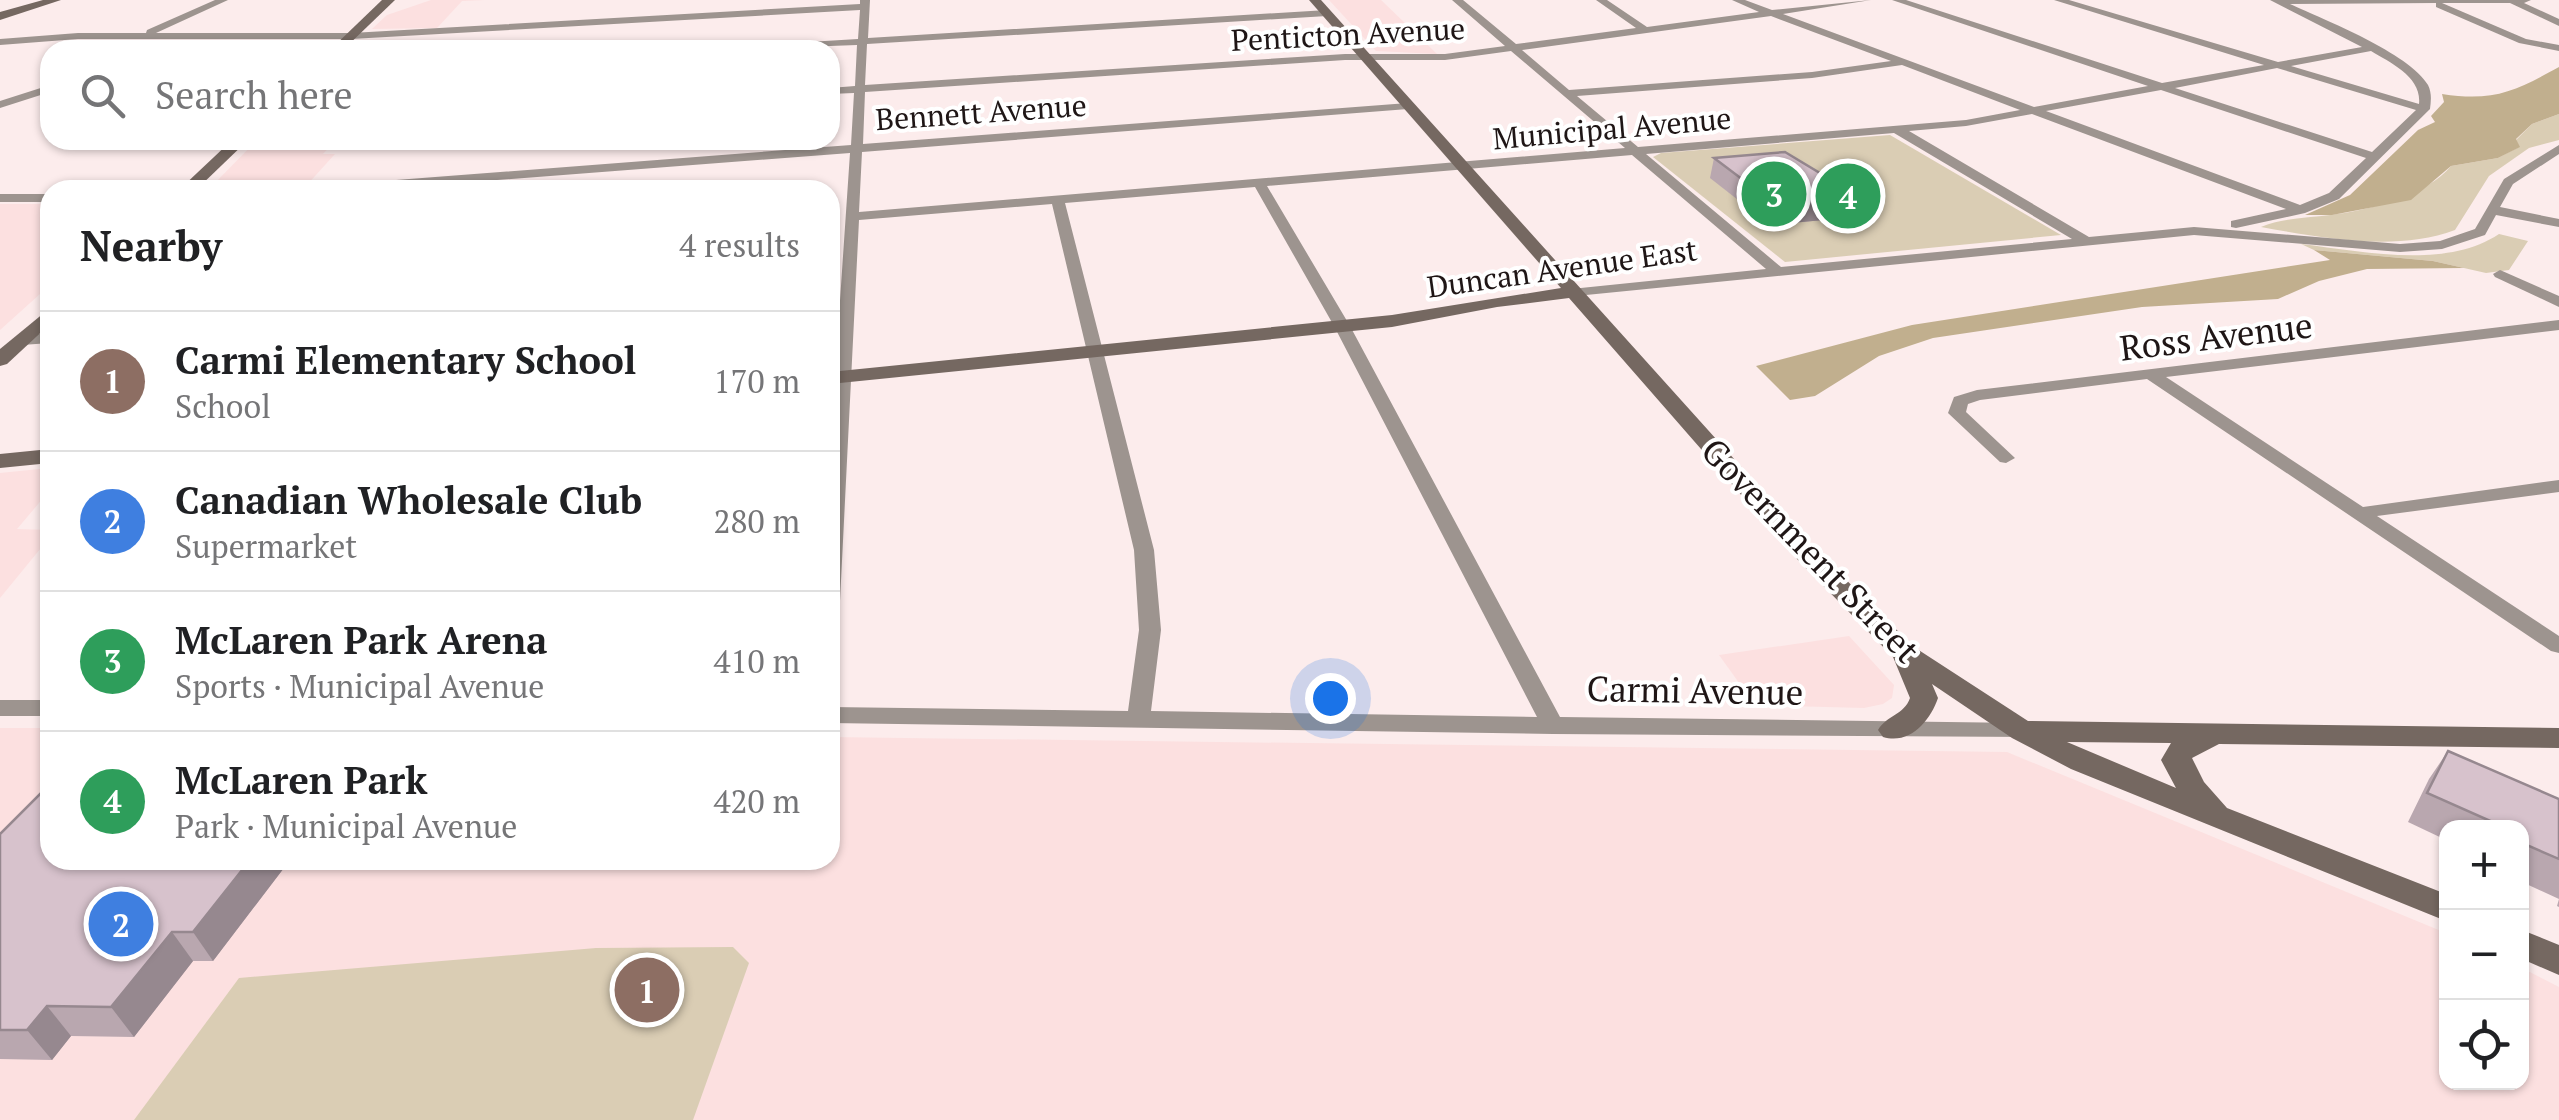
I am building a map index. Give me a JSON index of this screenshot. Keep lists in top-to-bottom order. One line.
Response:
{"streets":{"street":["Penticton Avenue","Bennett Avenue","Municipal Avenue","Duncan Avenue East","Ross Avenue","Government Street","Carmi Avenue"]},"crossings":[["Penticton Avenue","Government Street"],["Bennett Avenue","Government Street"],["Municipal Avenue","Government Street"],["Duncan Avenue East","Government Street"],["Government Street","Carmi Avenue"]],"page":{"search":"Search here","pins":["3","4","2","1"],"heading":["Nearby","4 results"],"list":[{"mark":"1","name":"Carmi Elementary School","note":"School","value":"170 m"},{"mark":"2","name":"Canadian Wholesale Club","note":"Supermarket","value":"280 m"},{"mark":"3","name":"McLaren Park Arena","note":"Sports · Municipal Avenue","value":"410 m"},{"mark":"4","name":"McLaren Park","note":"Park · Municipal Avenue","value":"420 m"}],"map_buttons":["+","−"]}}
